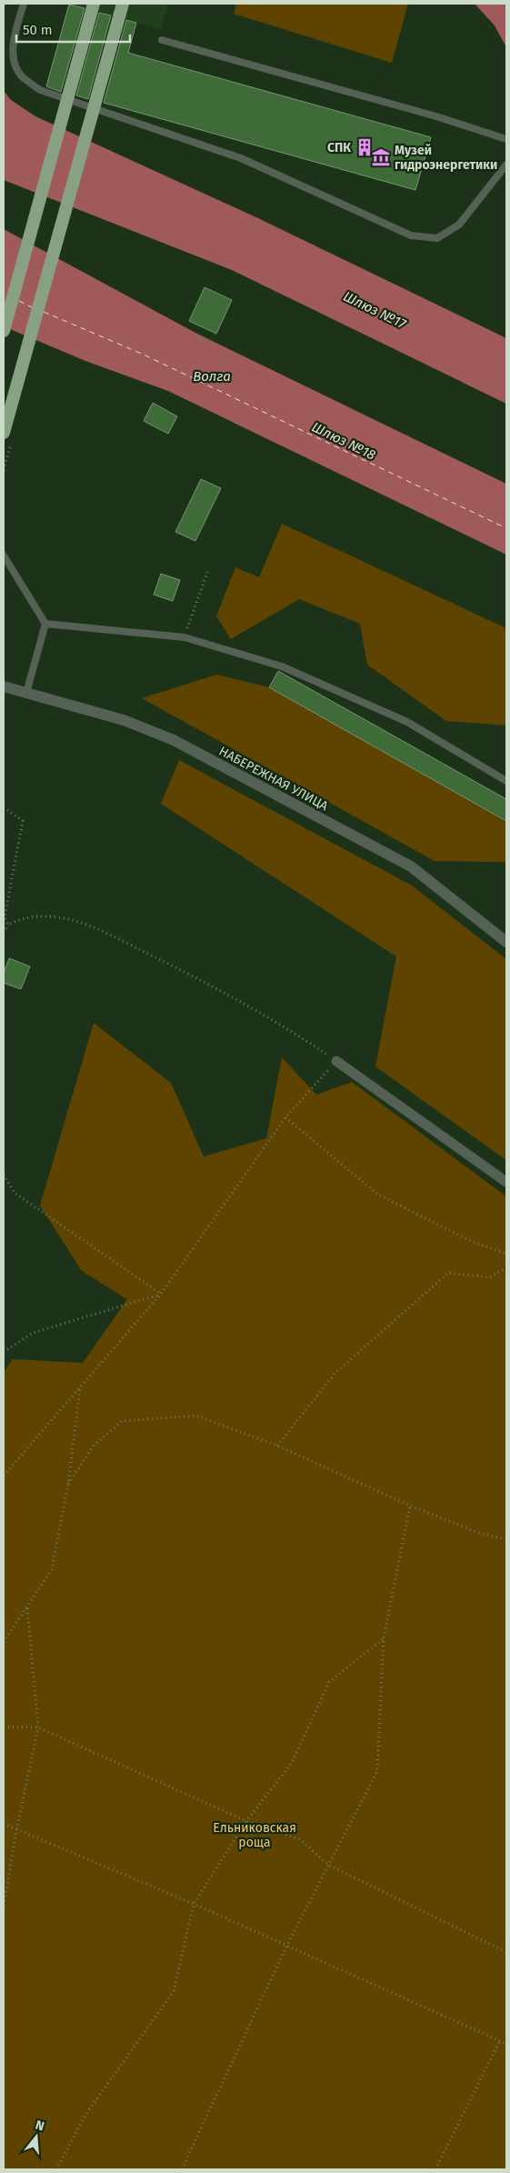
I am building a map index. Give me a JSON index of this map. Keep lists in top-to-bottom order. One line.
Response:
{"streets":{"street":["НАБЕРЕЖНАЯ УЛИЦА"]},"water":["Шлюз №17","Волга","Шлюз №18"],"parks":["Ельниковская роща"],"places":{"building":["СПК"],"museum":["Музей гидроэнергетики"]},"scale_bar":"50 m","north":"top"}
